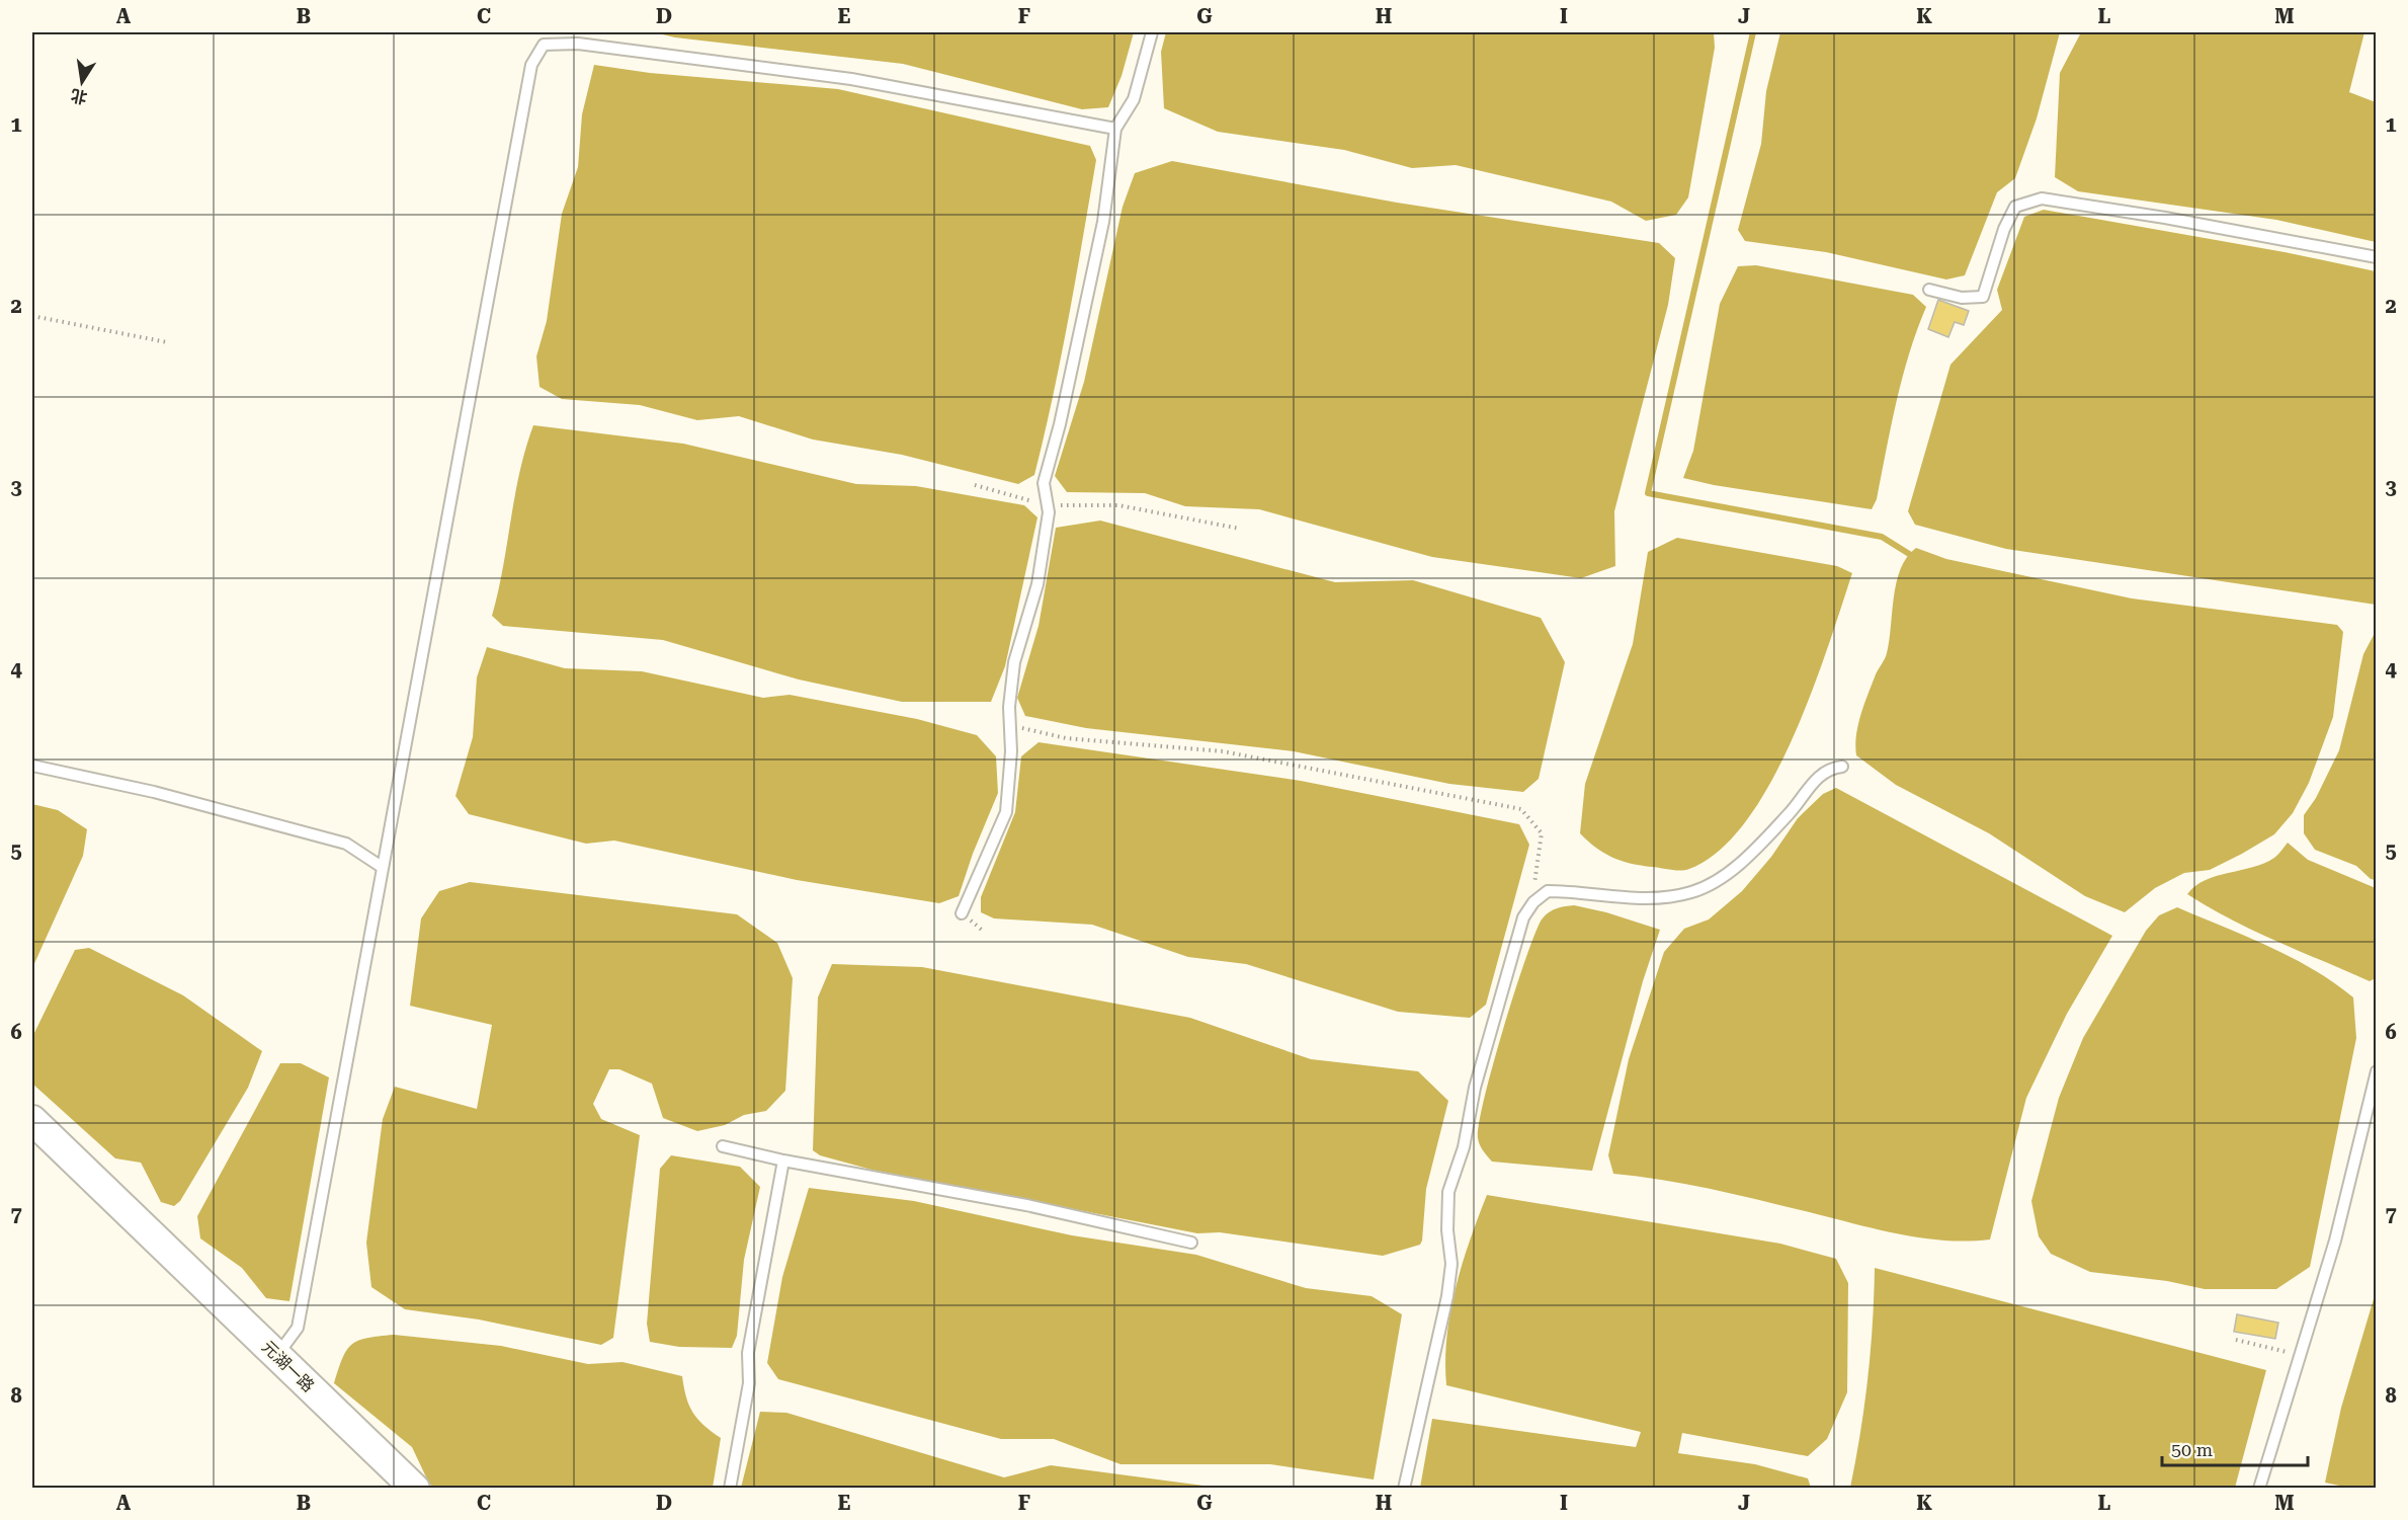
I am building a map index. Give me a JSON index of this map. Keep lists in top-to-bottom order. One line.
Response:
{"streets":{"main road":["元湖一路"]},"scale_bar":"50 m","north":"bottom","grid":{"columns":["A","B","C","D","E","F","G","H","I","J","K","L","M"],"rows":["1","2","3","4","5","6","7","8"]}}
